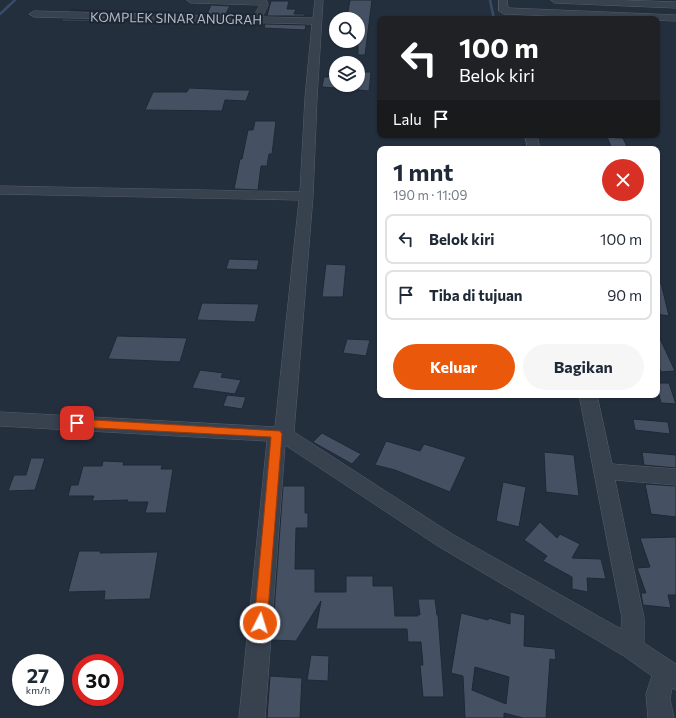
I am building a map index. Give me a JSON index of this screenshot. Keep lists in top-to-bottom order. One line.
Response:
{"streets":{"street":["KOMPLEK SINAR ANUGRAH"]},"page":{"turn":["100 m","Belok kiri"],"then":"Lalu","heading":["1 mnt","190 m · 11:09"],"list":[{"name":"Belok kiri","value":"100 m"},{"name":"Tiba di tujuan","value":"90 m"}],"buttons":["Keluar","Bagikan"],"speed":"27 km/h","limit":"30"}}
